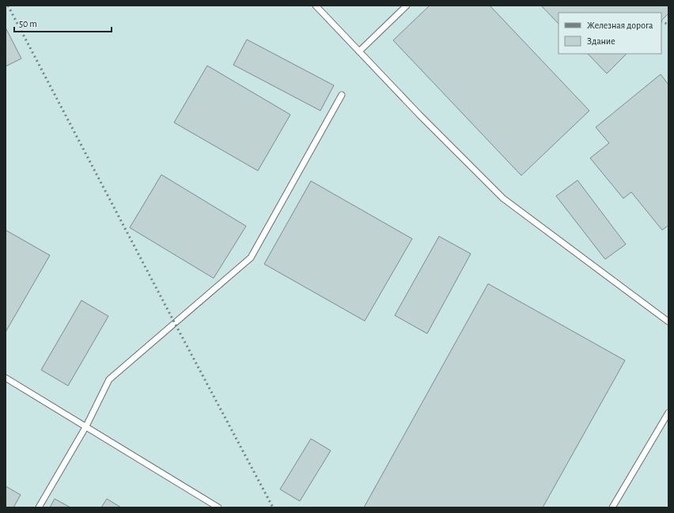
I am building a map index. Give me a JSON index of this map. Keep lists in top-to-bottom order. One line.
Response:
{"legend":["Железная дорога","Здание"],"scale_bar":"50 m"}
